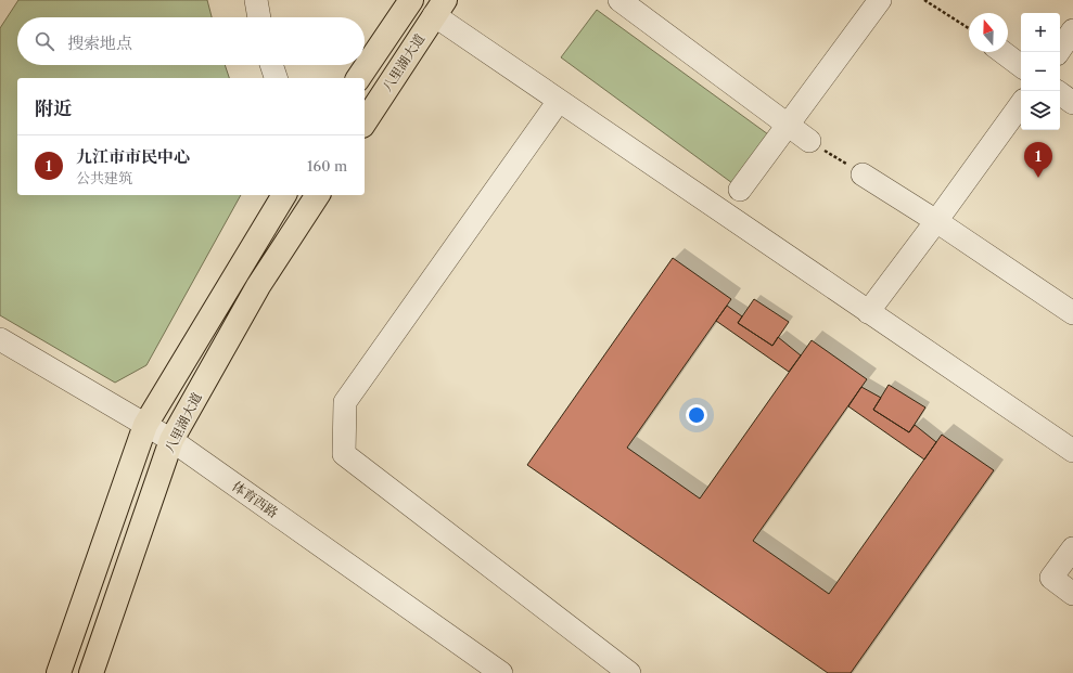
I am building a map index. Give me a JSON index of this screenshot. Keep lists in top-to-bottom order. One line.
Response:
{"streets":{"main road":["八里湖大道"],"street":["体育西路"]},"crossings":[["八里湖大道","体育西路"]],"north":"top","page":{"map_buttons":["+","−"],"search":"搜索地点","heading":"附近","list":[{"mark":"1","name":"九江市市民中心","note":"公共建筑","value":"160 m"}],"pins":"1"}}
